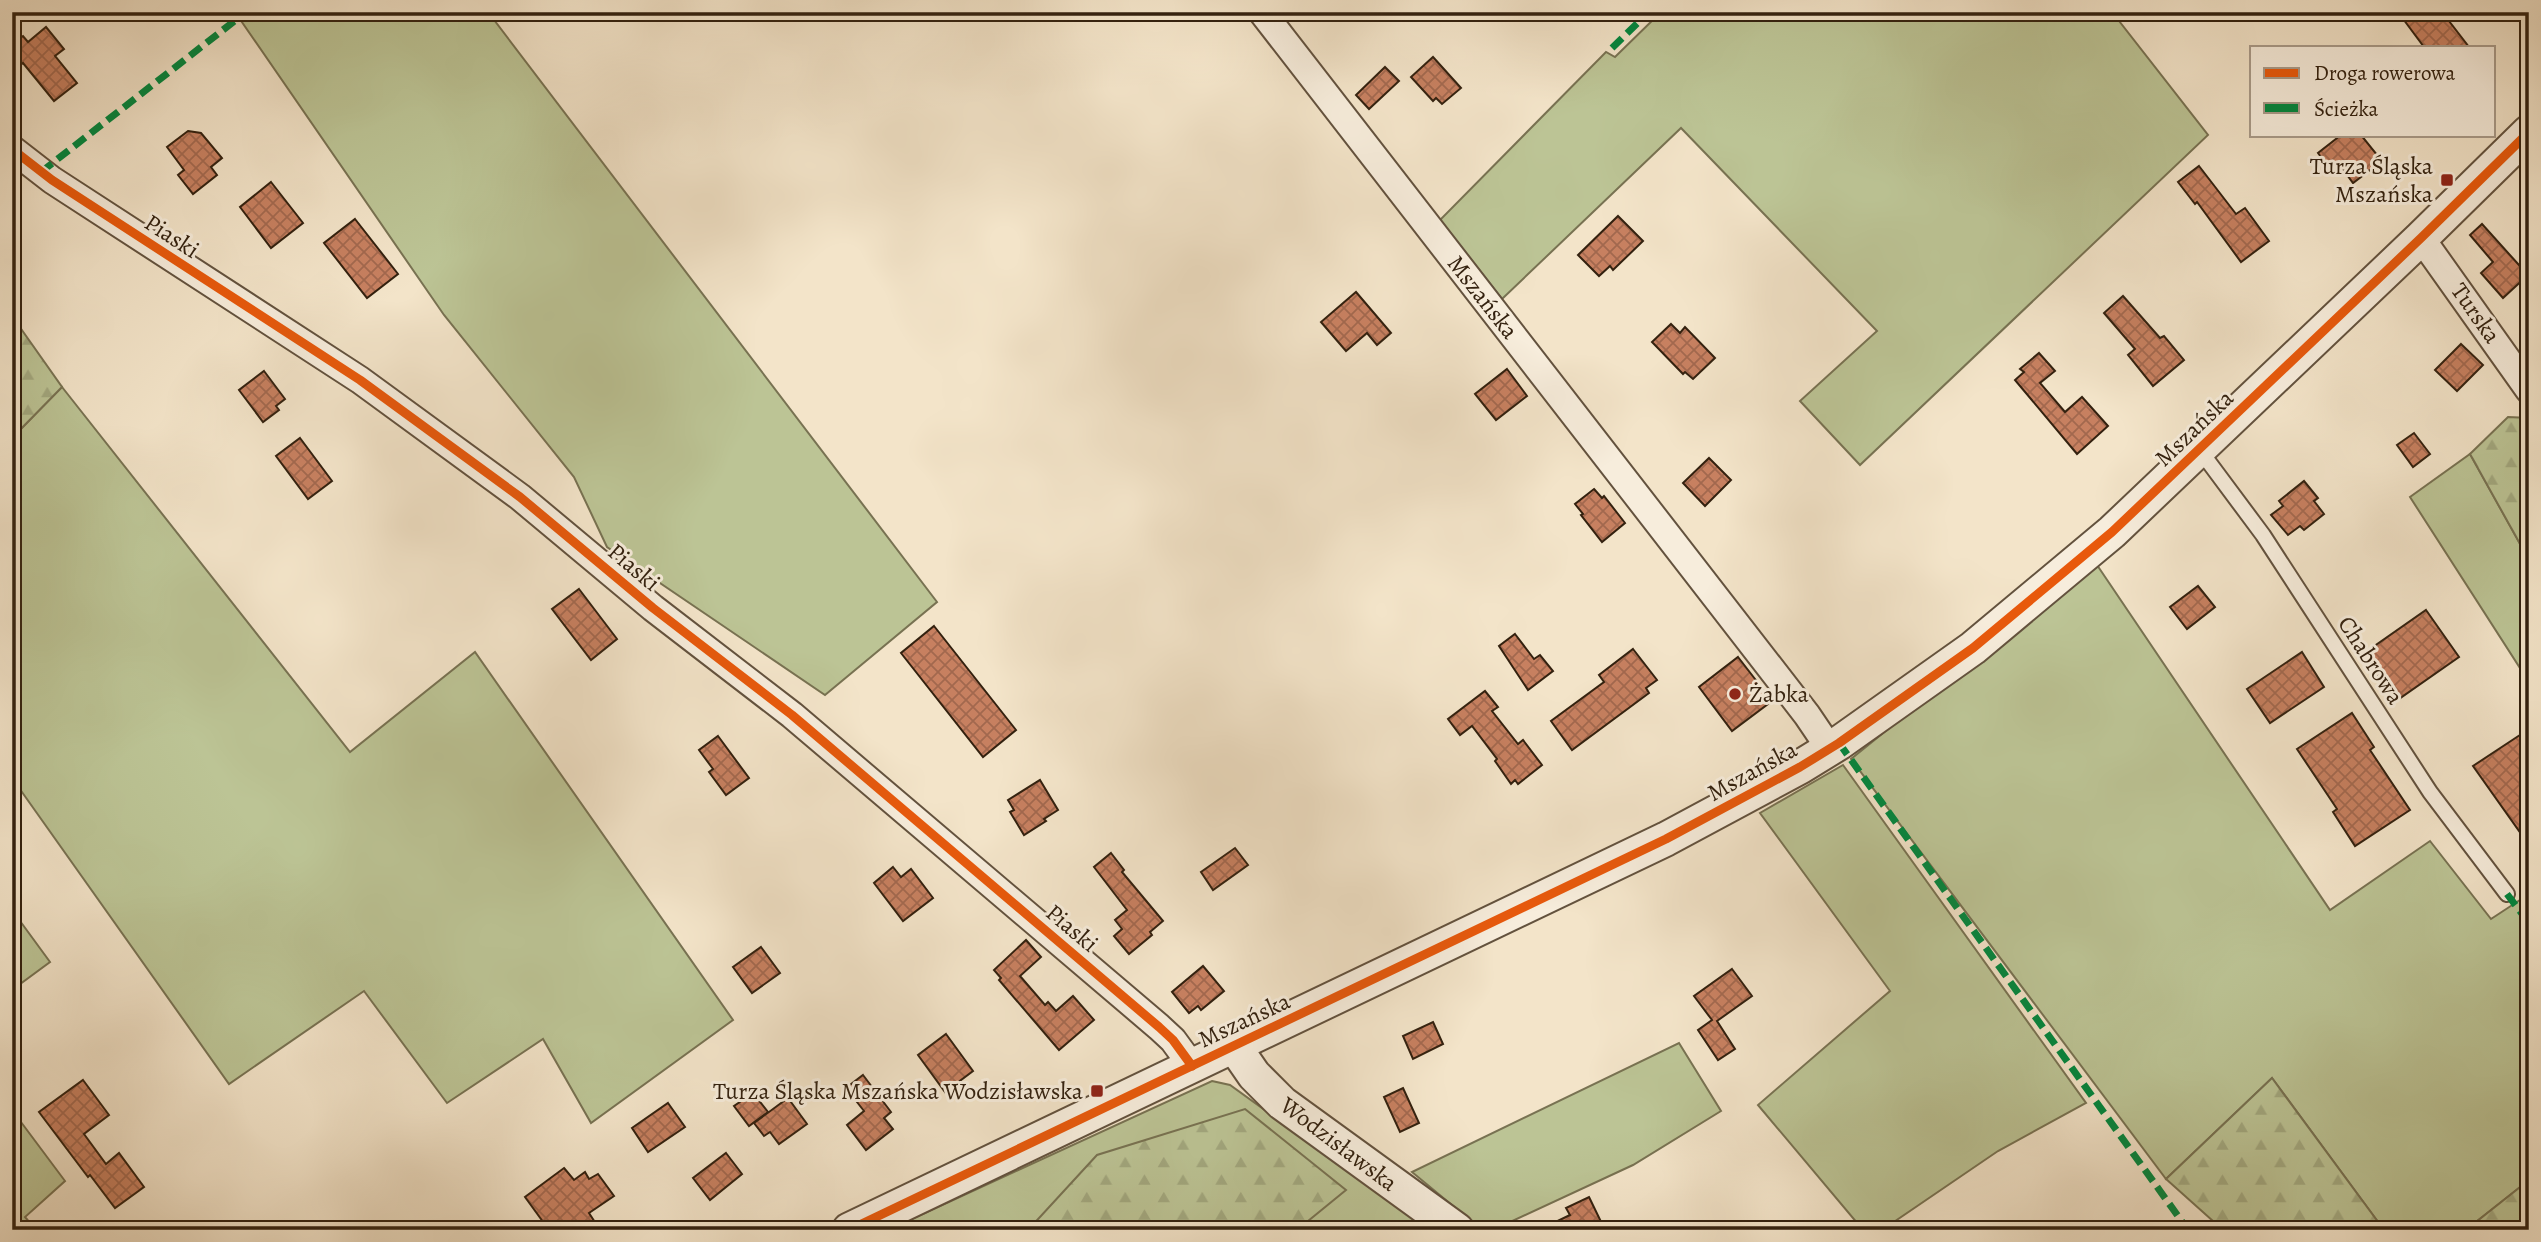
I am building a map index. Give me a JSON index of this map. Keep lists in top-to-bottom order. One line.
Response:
{"streets":{"street":["Piaski","Mszańska","Turska","Wodzisławska"],"lane":["Chabrowa"]},"crossings":[["Piaski","Mszańska"],["Mszańska","Turska"],["Mszańska","Chabrowa"],["Mszańska","Wodzisławska"]],"places":{"transit":["Turza Śląska Mszańska","Turza Śląska Mszańska Wodzisławska"],"other":["Żabka"]},"legend":["Droga rowerowa","Ścieżka"]}
